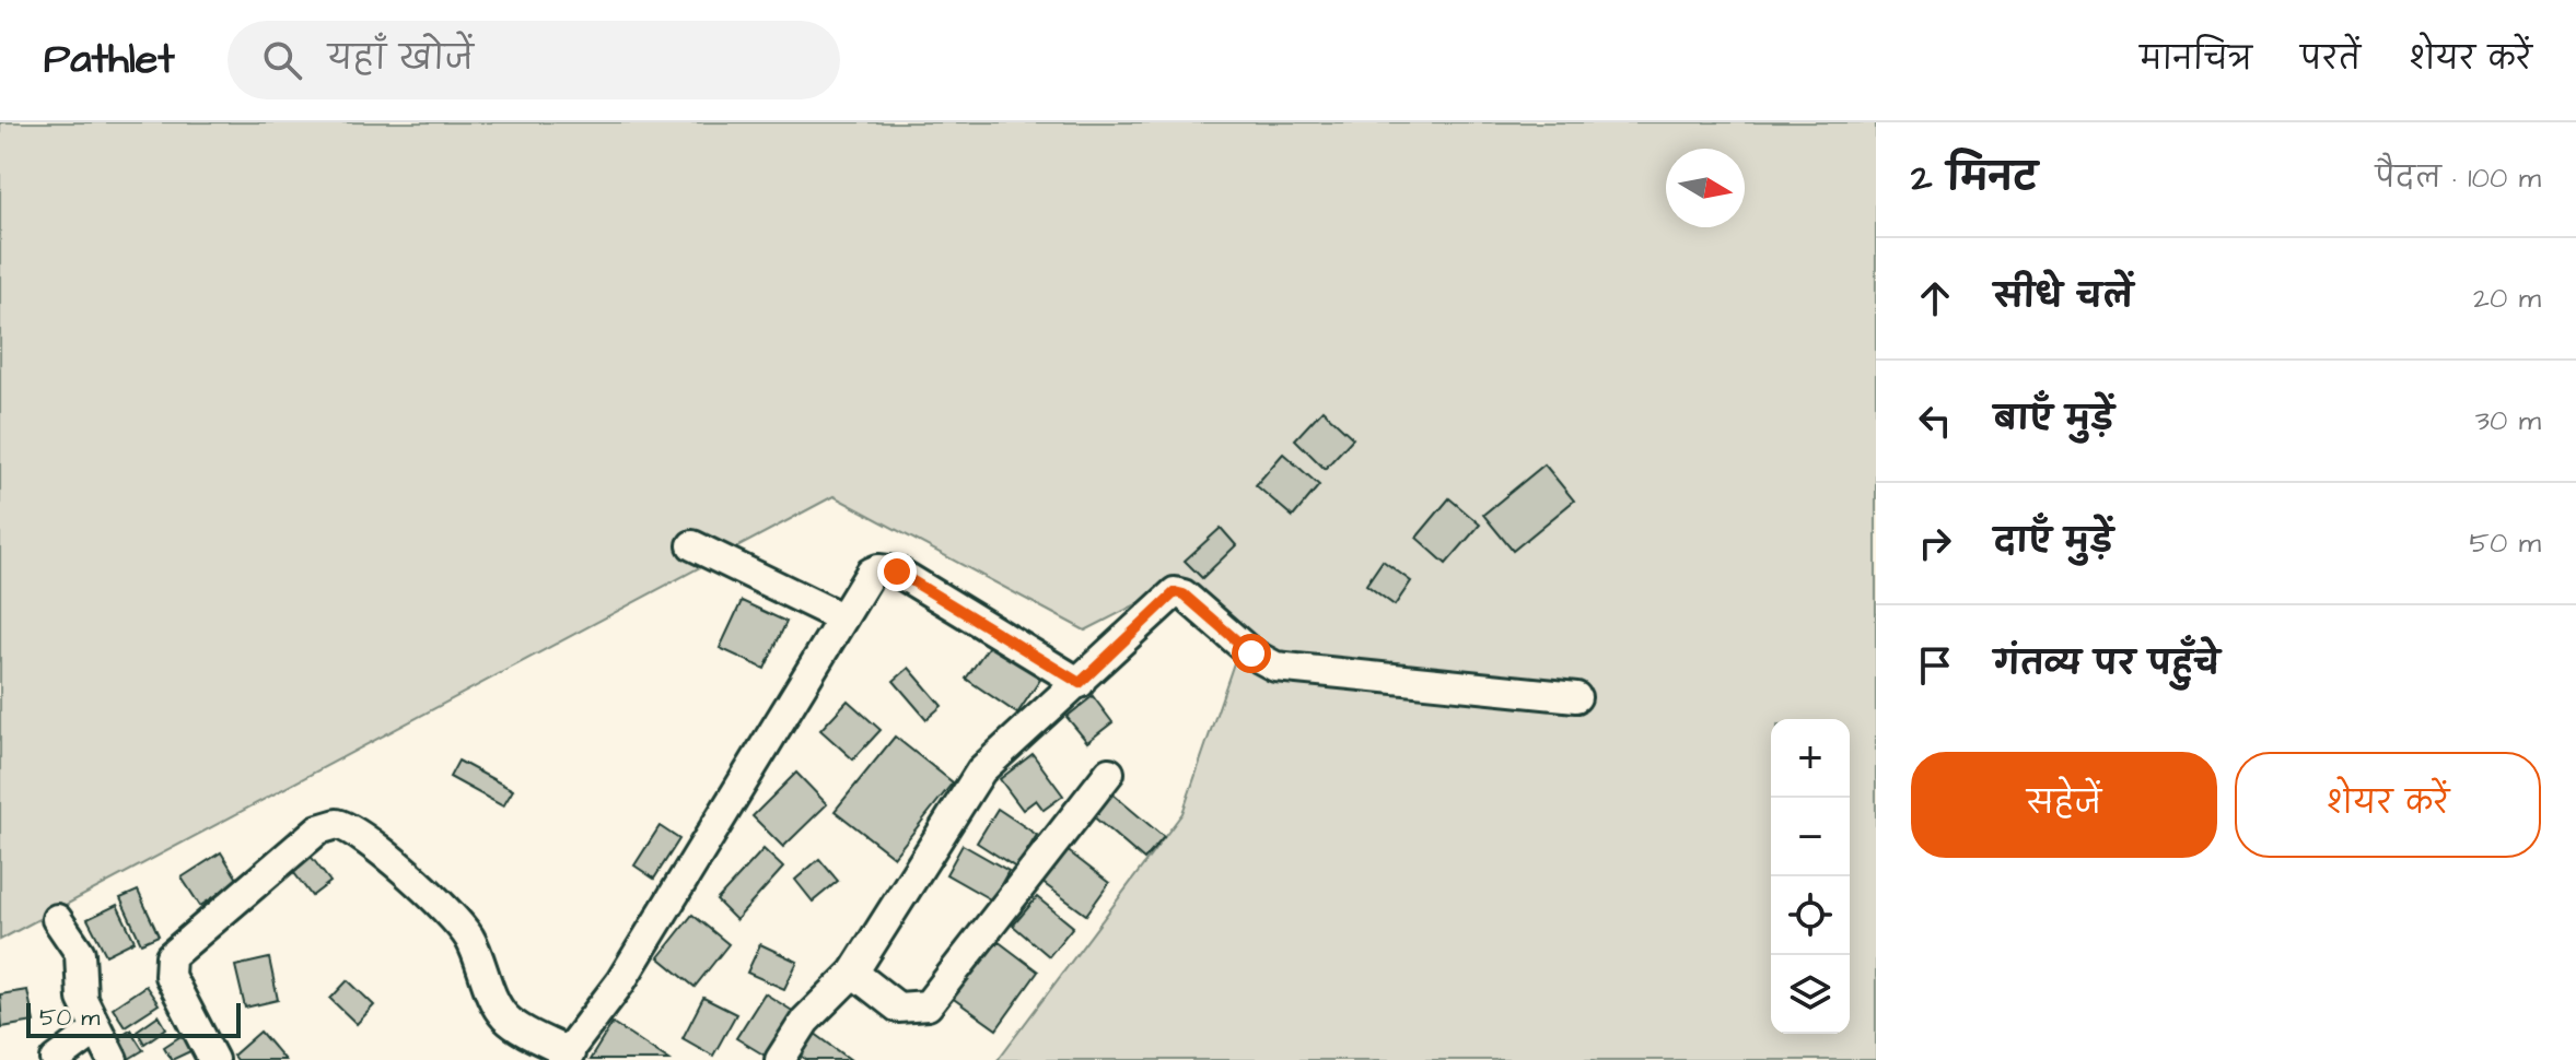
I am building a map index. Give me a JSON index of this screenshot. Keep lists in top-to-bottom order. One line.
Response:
{"scale_bar":"50 m","north":"right","page":{"header":"Pathlet","search":"यहाँ खोजें","nav":["मानचित्र","परतें","शेयर करें"],"heading":["2 मिनट","पैदल · 100 m"],"list":[["सीधे चलें","20 m"],["बाएँ मुड़ें","30 m"],["दाएँ मुड़ें","50 m"],"गंतव्य पर पहुँचे"],"map_buttons":["+","−"],"buttons":["सहेजें","शेयर करें"],"scale":"50 m"}}
